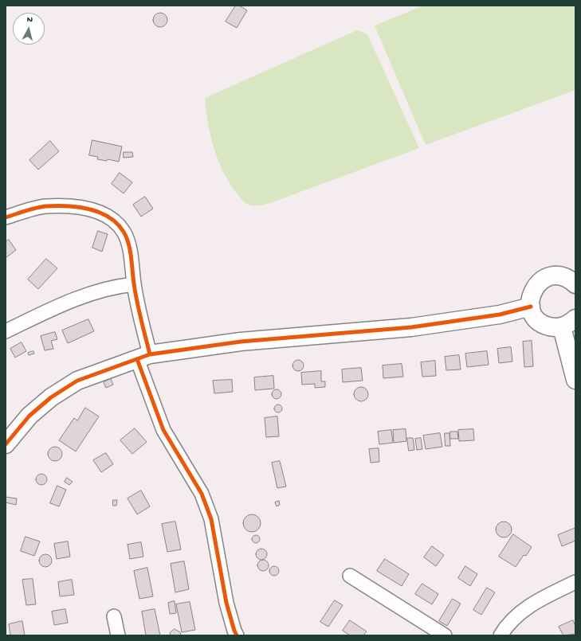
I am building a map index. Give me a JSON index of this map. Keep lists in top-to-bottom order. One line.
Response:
{"north":"top"}
